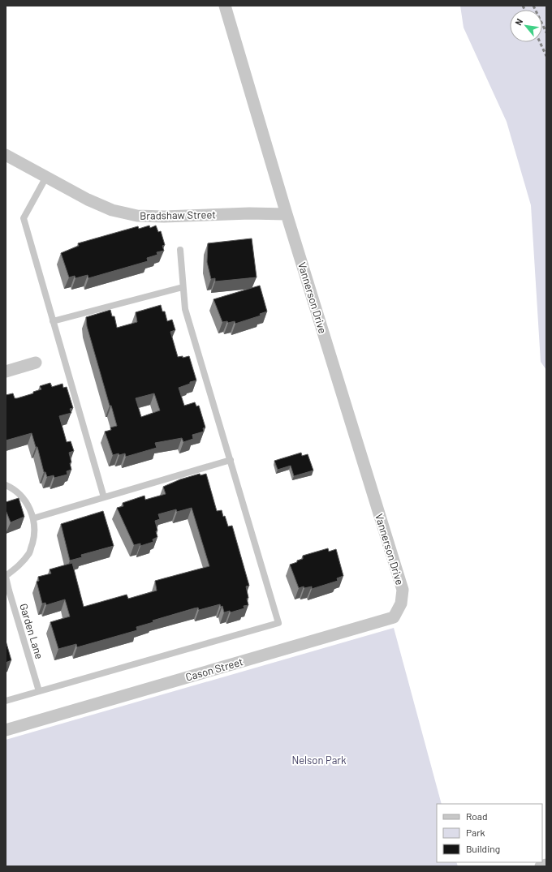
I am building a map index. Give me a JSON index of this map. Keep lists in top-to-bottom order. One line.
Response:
{"streets":{"street":["Bradshaw Street","Vannerson Drive","Cason Street"],"lane":["Garden Lane"]},"crossings":[["Bradshaw Street","Vannerson Drive"],["Vannerson Drive","Cason Street"]],"parks":["Nelson Park"],"legend":["Road","Park","Building"],"north":"top left"}
